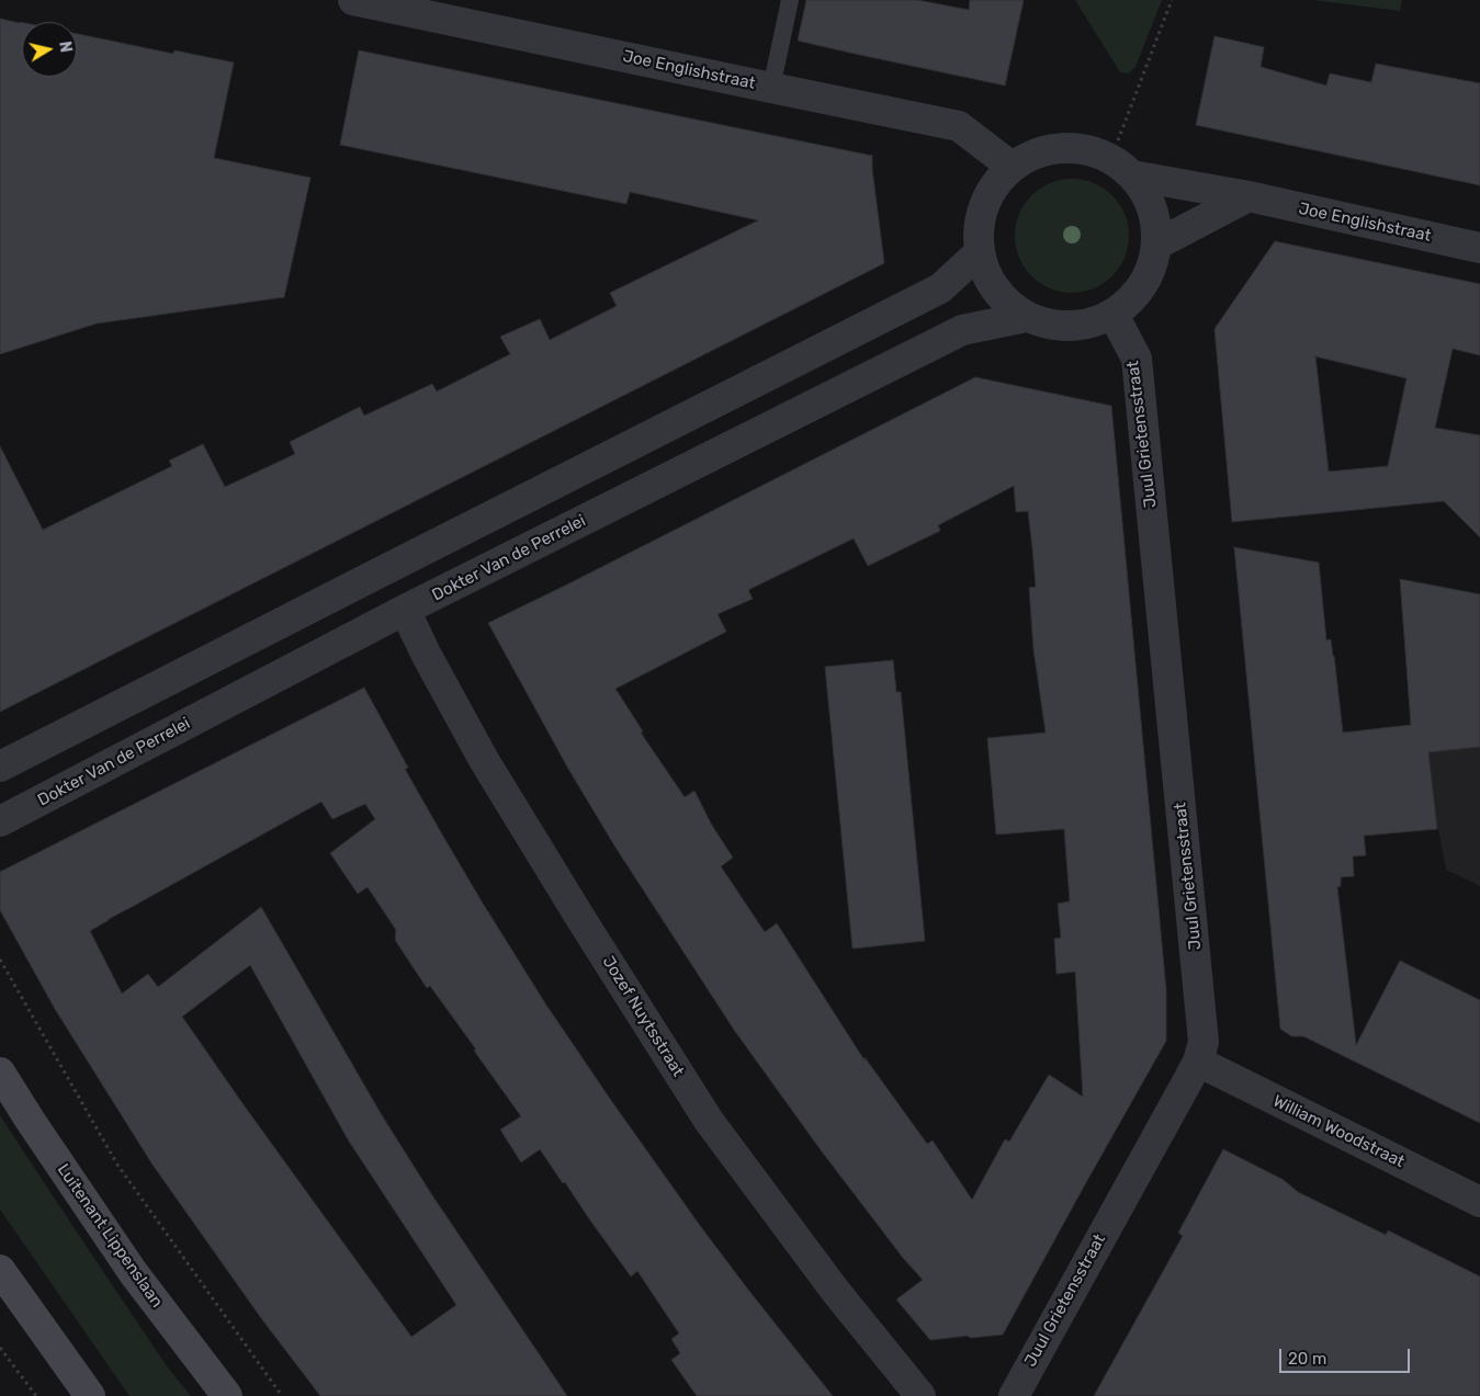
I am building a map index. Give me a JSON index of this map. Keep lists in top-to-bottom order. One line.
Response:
{"streets":{"main road":["Luitenant Lippenslaan"],"street":["Joe Englishstraat","Juul Grietensstraat","Dokter Van de Perrelei","Jozef Nuytsstraat","William Woodstraat"]},"crossings":[["Joe Englishstraat","Juul Grietensstraat"],["Joe Englishstraat","Dokter Van de Perrelei"],["Juul Grietensstraat","Dokter Van de Perrelei"],["Juul Grietensstraat","William Woodstraat"],["Dokter Van de Perrelei","Jozef Nuytsstraat"]],"scale_bar":"20 m","north":"right"}
